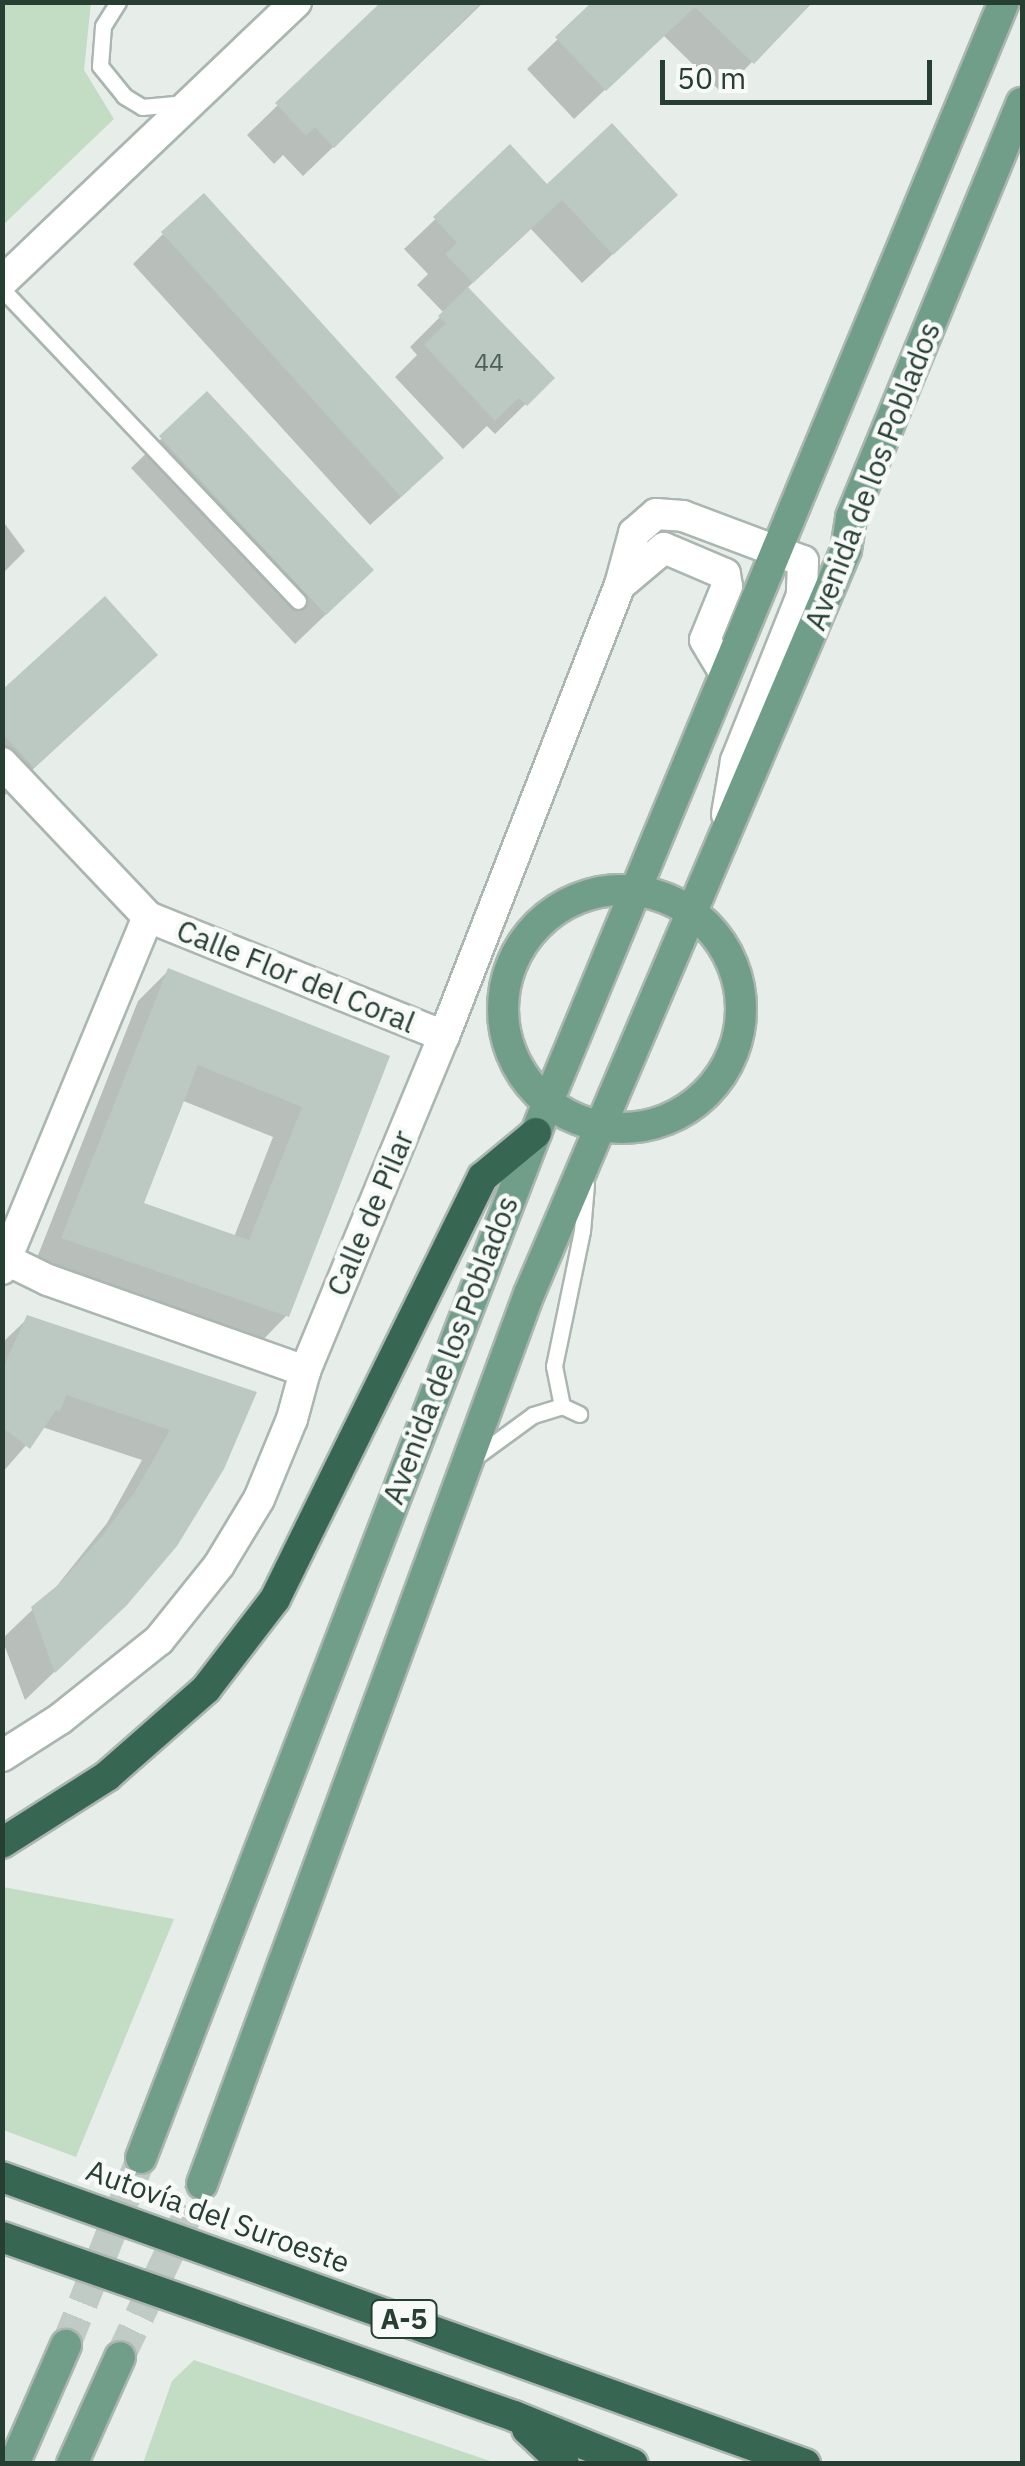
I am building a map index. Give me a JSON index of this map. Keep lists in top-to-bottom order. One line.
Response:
{"streets":{"highway":["Autovía del Suroeste","A-5"],"main road":["Avenida de los Poblados"],"street":["Calle Flor del Coral","Calle de Pilar"]},"crossings":[["Avenida de los Poblados","Calle de Pilar"],["Calle Flor del Coral","Calle de Pilar"]],"house_numbers":["44"],"scale_bar":"50 m"}
